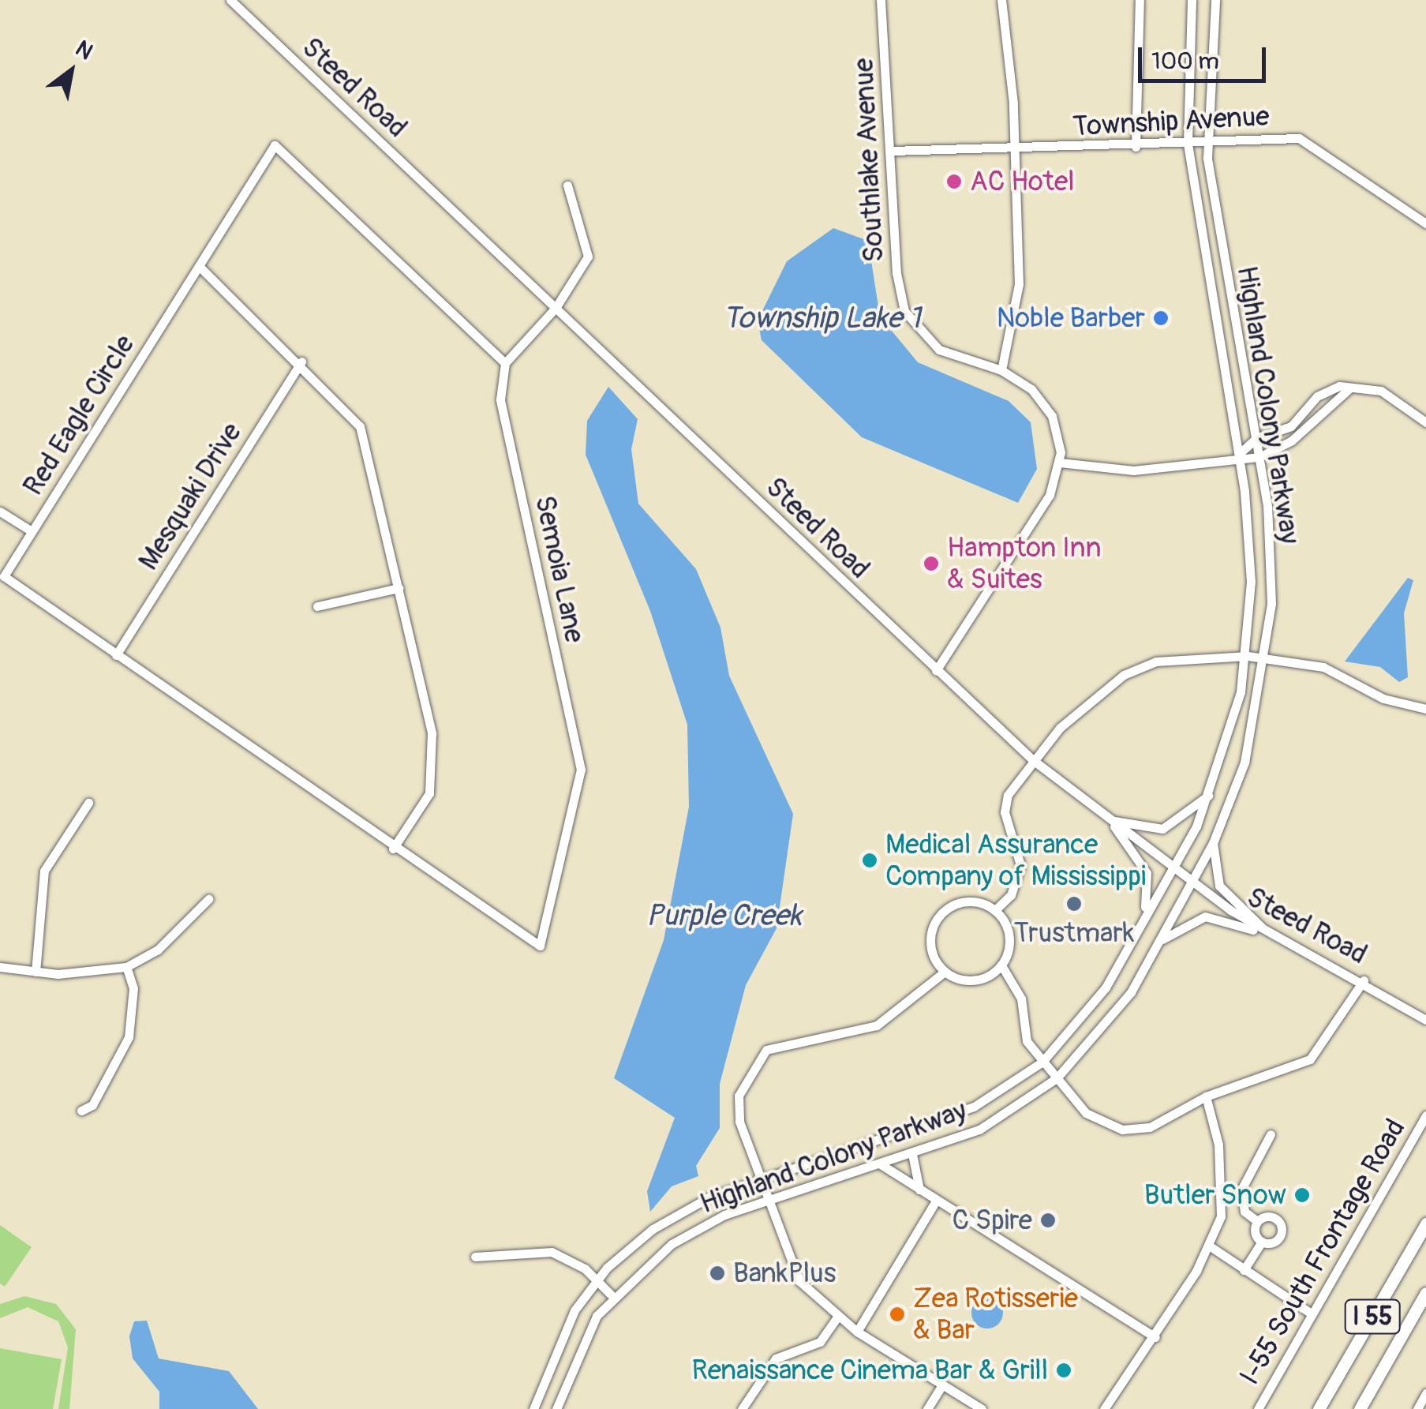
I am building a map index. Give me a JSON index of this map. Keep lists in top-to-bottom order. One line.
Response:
{"streets":{"highway":["I 55"],"street":["Steed Road","Township Avenue","Southlake Avenue","Highland Colony Parkway","Red Eagle Circle","Mesquaki Drive","Semoia Lane","I-55 South Frontage Road"]},"crossings":[["Steed Road","Highland Colony Parkway"],["Township Avenue","Southlake Avenue"],["Township Avenue","Highland Colony Parkway"],["Red Eagle Circle","Mesquaki Drive"],["Red Eagle Circle","Semoia Lane"]],"water":["Township Lake 1","Purple Creek"],"places":["AC Hotel","Noble Barber","Hampton Inn & Suites","Medical Assurance Company of Mississippi","Trustmark","Butler Snow","C Spire","BankPlus","Zea Rotisserie & Bar","Renaissance Cinema Bar & Grill"],"scale_bar":"100 m","north":"top right"}
